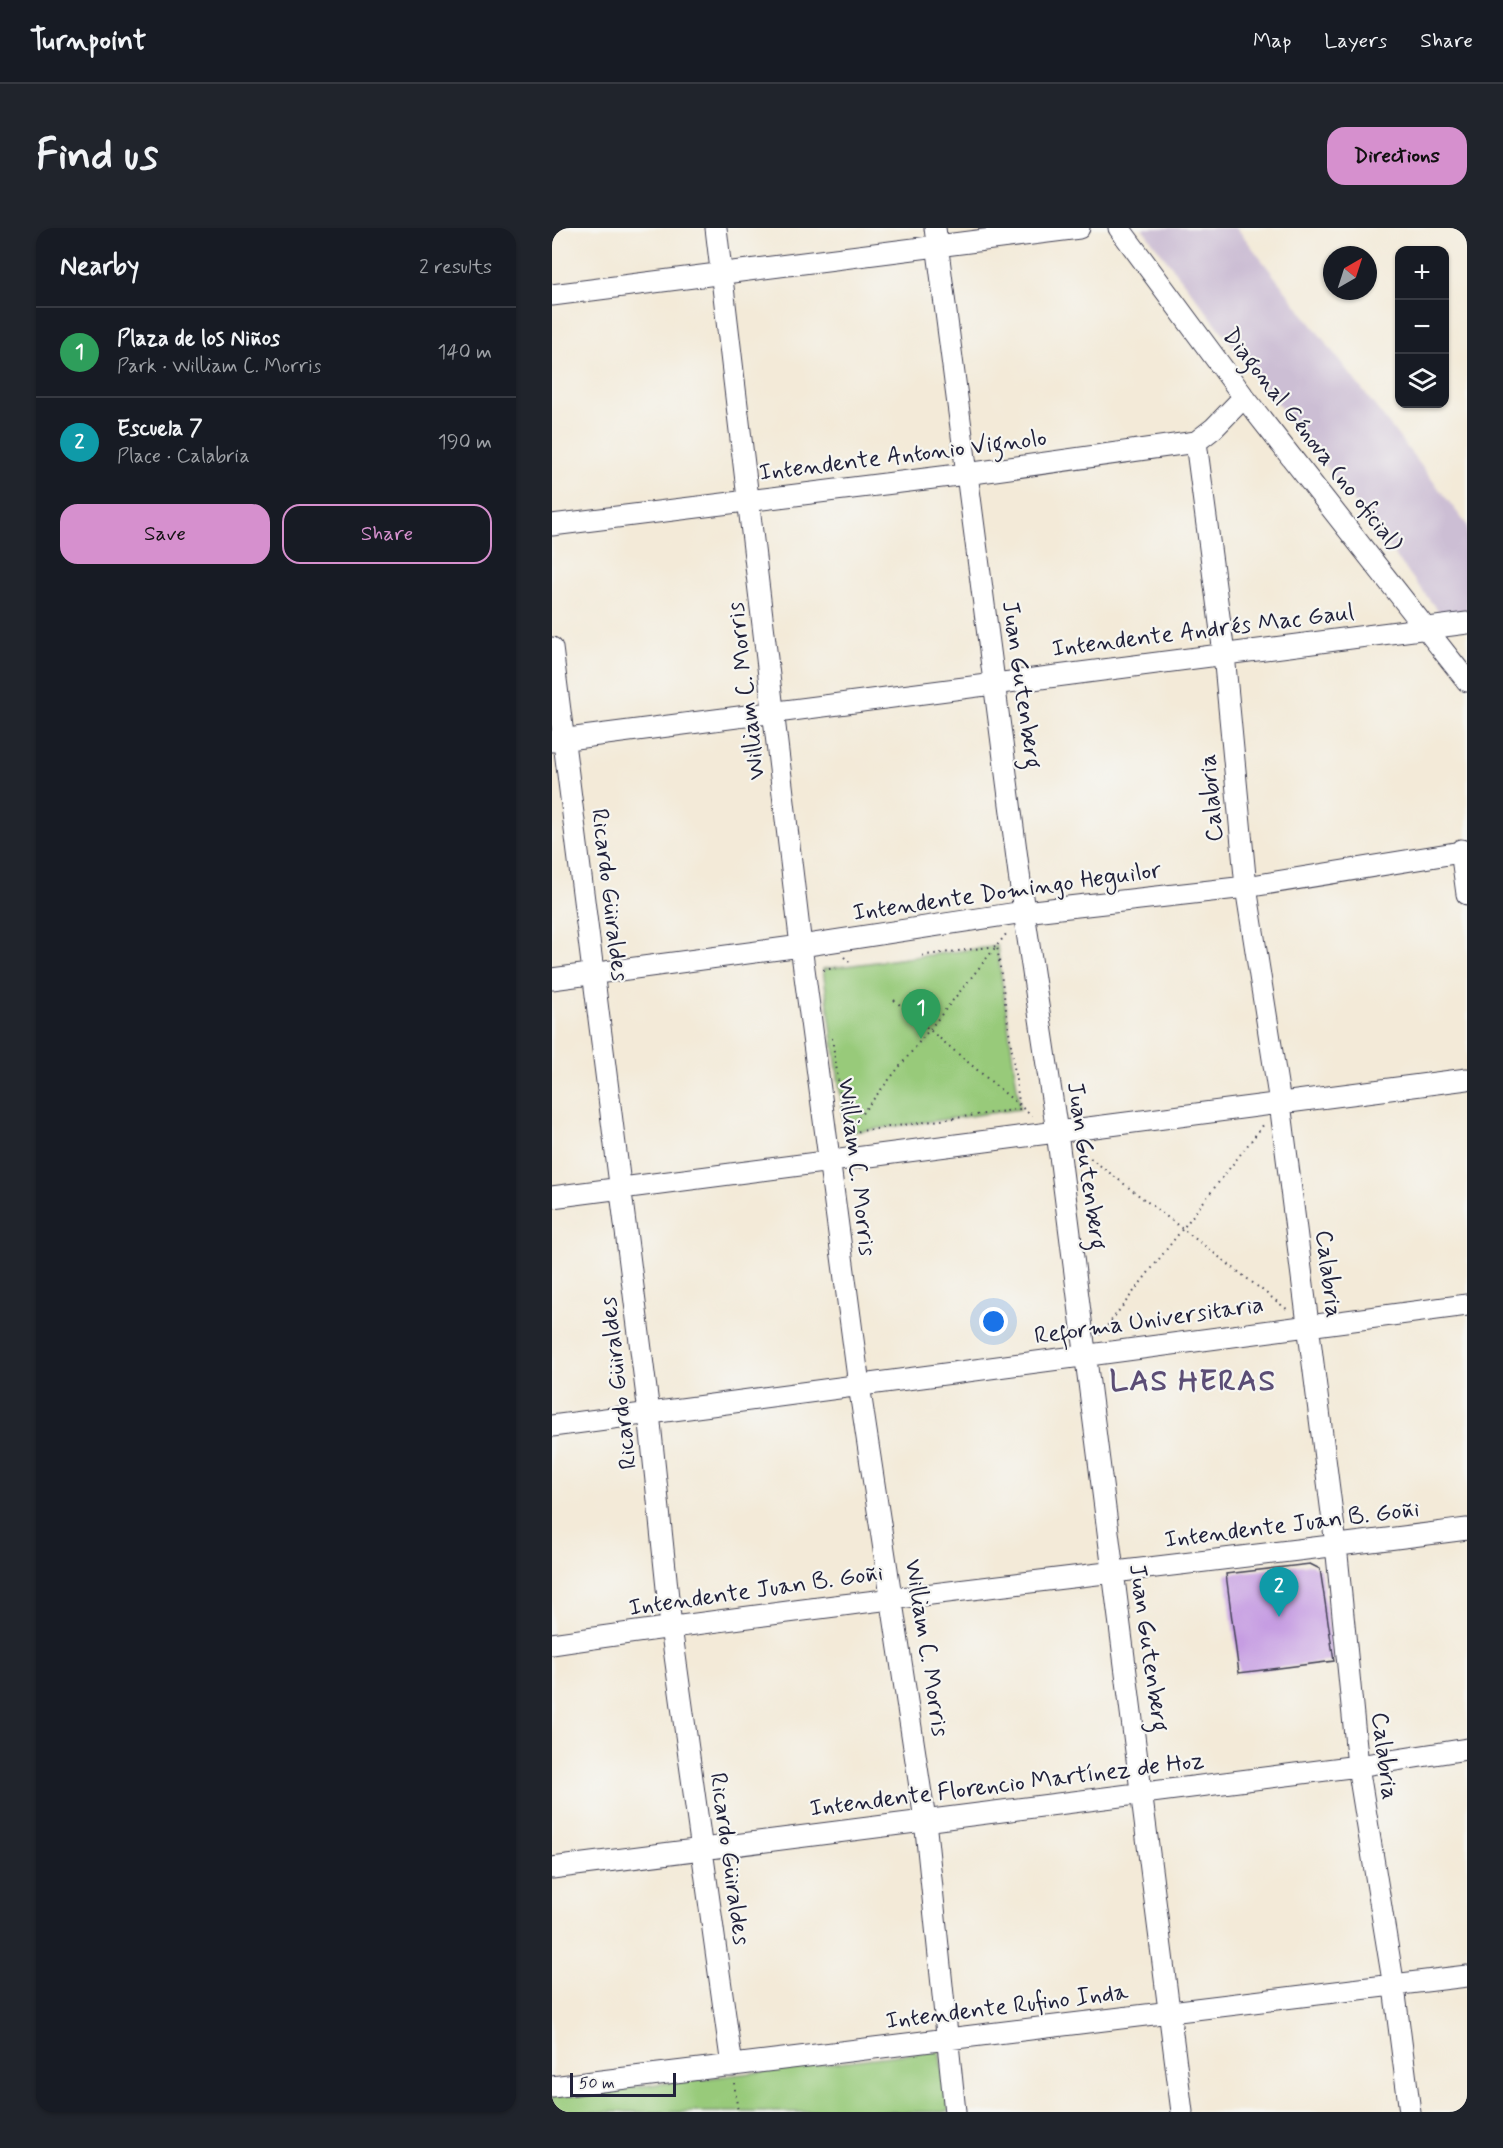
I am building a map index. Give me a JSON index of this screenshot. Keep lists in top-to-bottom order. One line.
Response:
{"streets":{"street":["Diagonal Génova (no oficial)","Intendente Antonio Vignolo","Intendente Andrés Mac Gaul","Juan Gutenberg","William C. Morris","Calabria","Intendente Domingo Heguilor","Ricardo Güiraldes","Reforma Universitaria","Intendente Juan B. Goñi","Intendente Florencio Martínez de Hoz","Intendente Rufino Inda"]},"crossings":[["Diagonal Génova (no oficial)","Intendente Andrés Mac Gaul"],["Intendente Antonio Vignolo","Juan Gutenberg"],["Intendente Antonio Vignolo","William C. Morris"],["Intendente Antonio Vignolo","Calabria"],["Intendente Andrés Mac Gaul","Juan Gutenberg"],["Intendente Andrés Mac Gaul","William C. Morris"],["Intendente Andrés Mac Gaul","Calabria"],["Intendente Andrés Mac Gaul","Ricardo Güiraldes"],["Juan Gutenberg","Intendente Domingo Heguilor"],["Juan Gutenberg","Reforma Universitaria"],["Juan Gutenberg","Intendente Juan B. Goñi"],["Juan Gutenberg","Intendente Florencio Martínez de Hoz"],["Juan Gutenberg","Intendente Rufino Inda"],["William C. Morris","Intendente Domingo Heguilor"],["William C. Morris","Reforma Universitaria"],["William C. Morris","Intendente Juan B. Goñi"],["William C. Morris","Intendente Florencio Martínez de Hoz"],["William C. Morris","Intendente Rufino Inda"],["Calabria","Intendente Domingo Heguilor"],["Calabria","Reforma Universitaria"],["Calabria","Intendente Juan B. Goñi"],["Calabria","Intendente Florencio Martínez de Hoz"],["Calabria","Intendente Rufino Inda"],["Intendente Domingo Heguilor","Ricardo Güiraldes"],["Ricardo Güiraldes","Reforma Universitaria"],["Ricardo Güiraldes","Intendente Juan B. Goñi"],["Ricardo Güiraldes","Intendente Florencio Martínez de Hoz"],["Ricardo Güiraldes","Intendente Rufino Inda"]],"districts":["LAS HERAS"],"scale_bar":"50 m","north":"top right","page":{"header":"Turnpoint","nav":["Map","Layers","Share"],"buttons":["Directions",["Save","Share"]],"title":"Find us","heading":["Nearby","2 results"],"map_buttons":["+","−"],"list":[{"mark":"1","name":"Plaza de los Niños","note":"Park · William C. Morris","value":"140 m"},{"mark":"2","name":"Escuela 7","note":"Place · Calabria","value":"190 m"}],"pins":["1","2"],"scale":"50 m"}}
